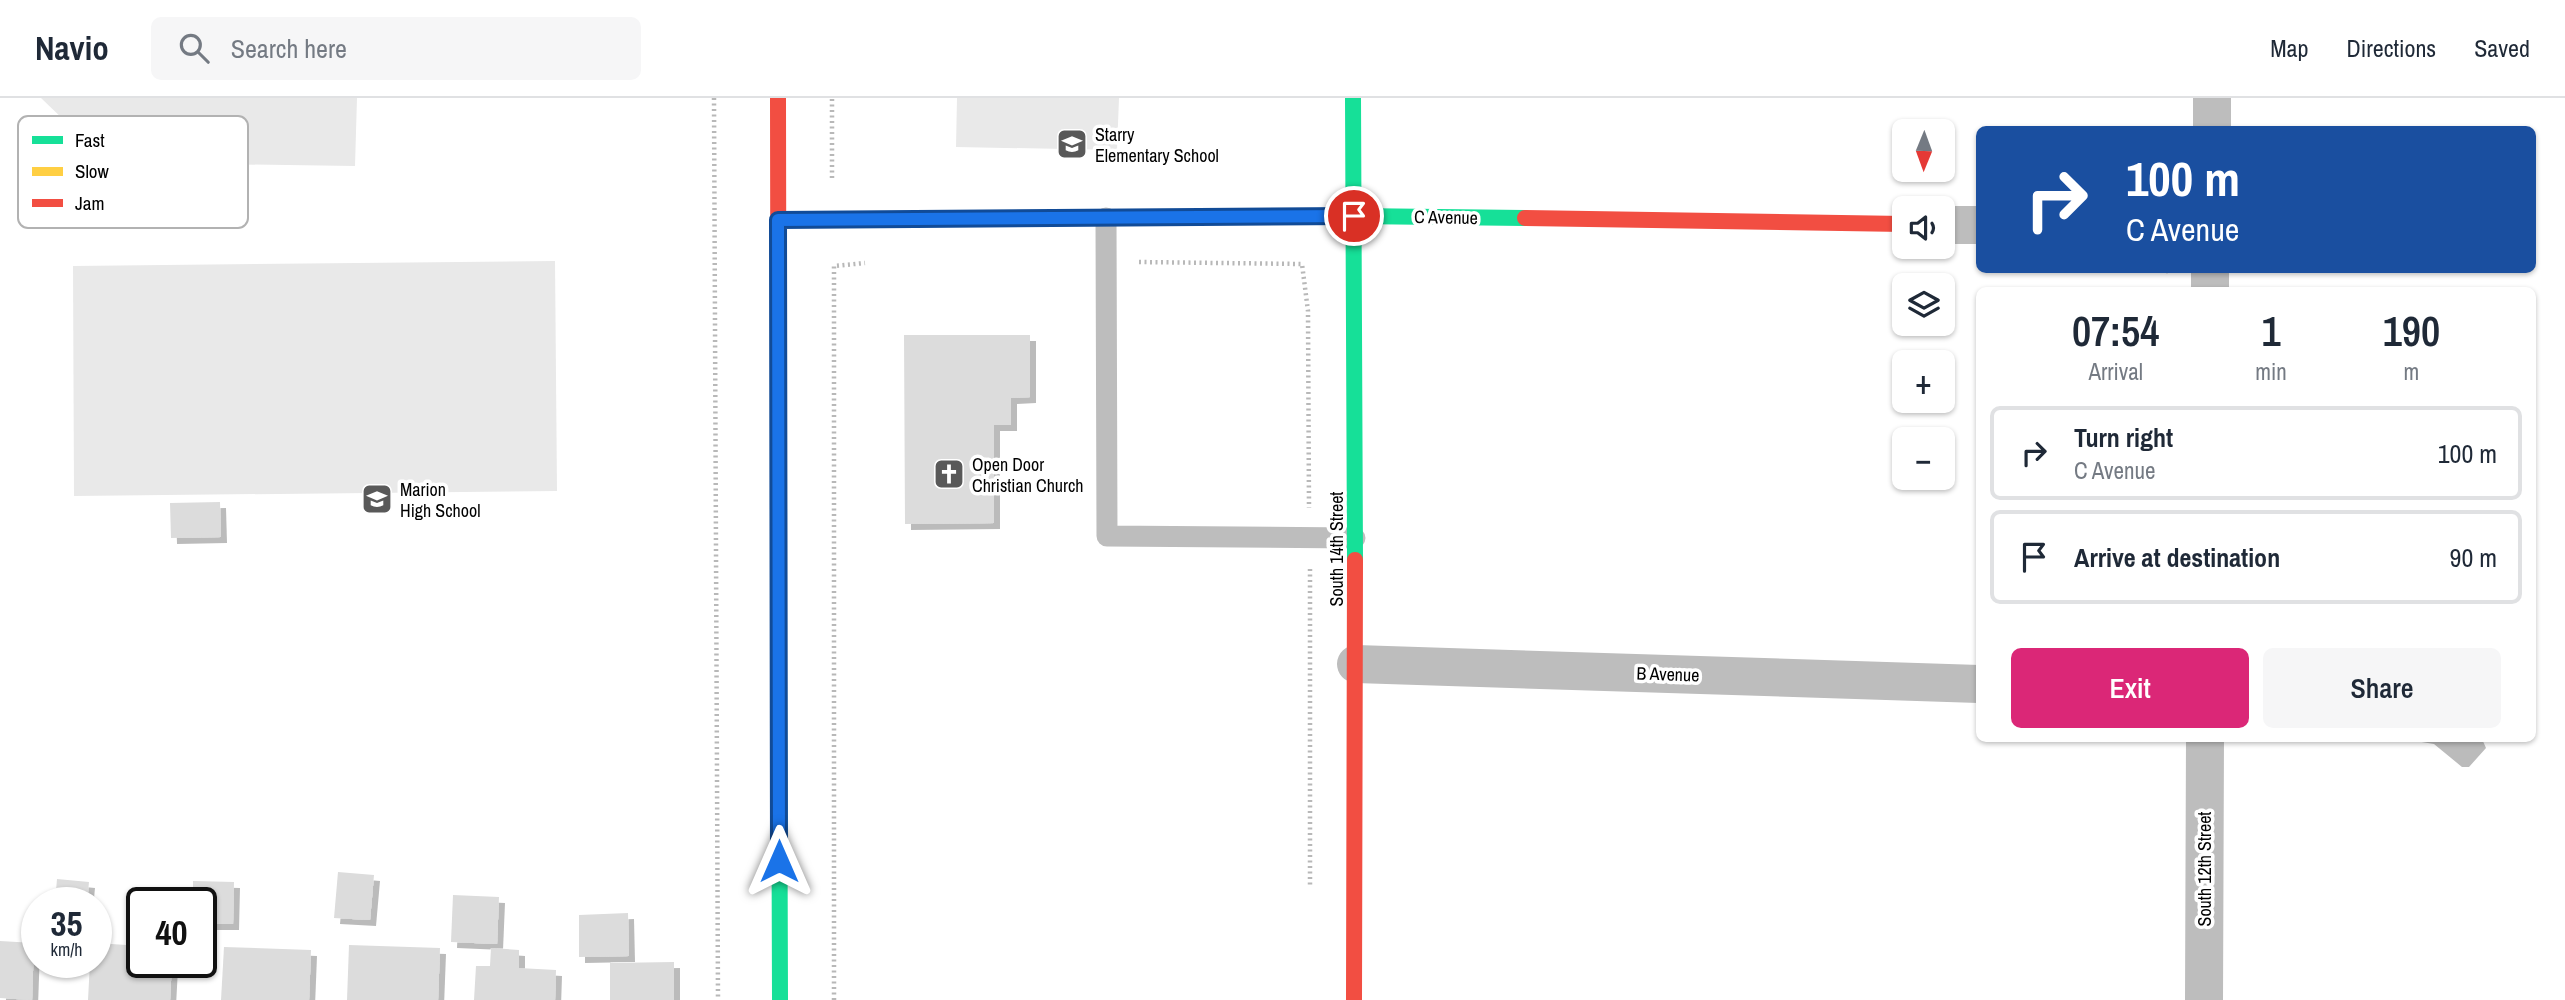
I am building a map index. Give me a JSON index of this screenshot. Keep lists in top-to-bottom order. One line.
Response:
{"streets":{"street":["C Avenue","South 14th Street","B Avenue","South 12th Street"]},"crossings":[["C Avenue","South 14th Street"],["South 14th Street","B Avenue"]],"places":{"school or university":["Starry Elementary School","Marion High School"],"church":["Open Door Christian Church"]},"legend":["Fast","Slow","Jam"],"north":"bottom","page":{"header":"Navio","search":"Search here","nav":["Map","Directions","Saved"],"map_buttons":["+","−"],"turn":["100 m","C Avenue"],"eta":["07:54","Arrival","1","min","190","m"],"list":[{"name":"Turn right","note":"C Avenue","value":"100 m"},{"name":"Arrive at destination","value":"90 m"}],"buttons":["Exit","Share"],"speed":"35 km/h","limit":"40"}}
